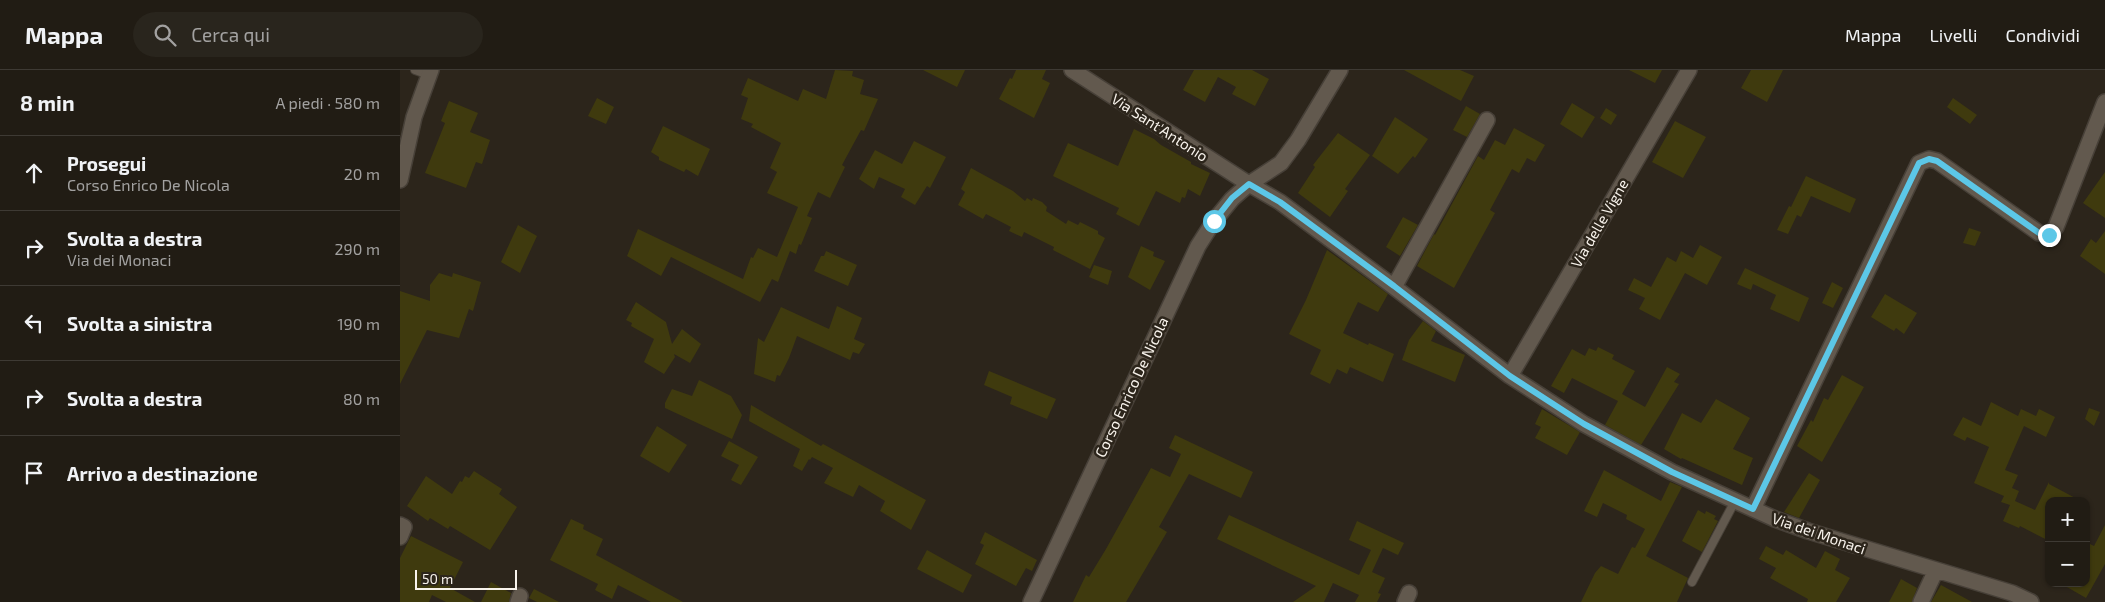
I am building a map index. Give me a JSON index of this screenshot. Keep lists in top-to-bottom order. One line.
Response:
{"streets":{"street":["Via Sant'Antonio","Via delle Vigne","Corso Enrico De Nicola","Via dei Monaci"]},"crossings":[["Via Sant'Antonio","Corso Enrico De Nicola"],["Via Sant'Antonio","Via dei Monaci"],["Via delle Vigne","Via dei Monaci"],["Corso Enrico De Nicola","Via dei Monaci"]],"scale_bar":"50 m","page":{"header":"Mappa","search":"Cerca qui","nav":["Mappa","Livelli","Condividi"],"heading":["8 min","A piedi · 580 m"],"list":[["Prosegui","Corso Enrico De Nicola","20 m"],["Svolta a destra","Via dei Monaci","290 m"],["Svolta a sinistra","190 m"],["Svolta a destra","80 m"],"Arrivo a destinazione"],"map_buttons":["+","−"],"scale":"50 m"}}
